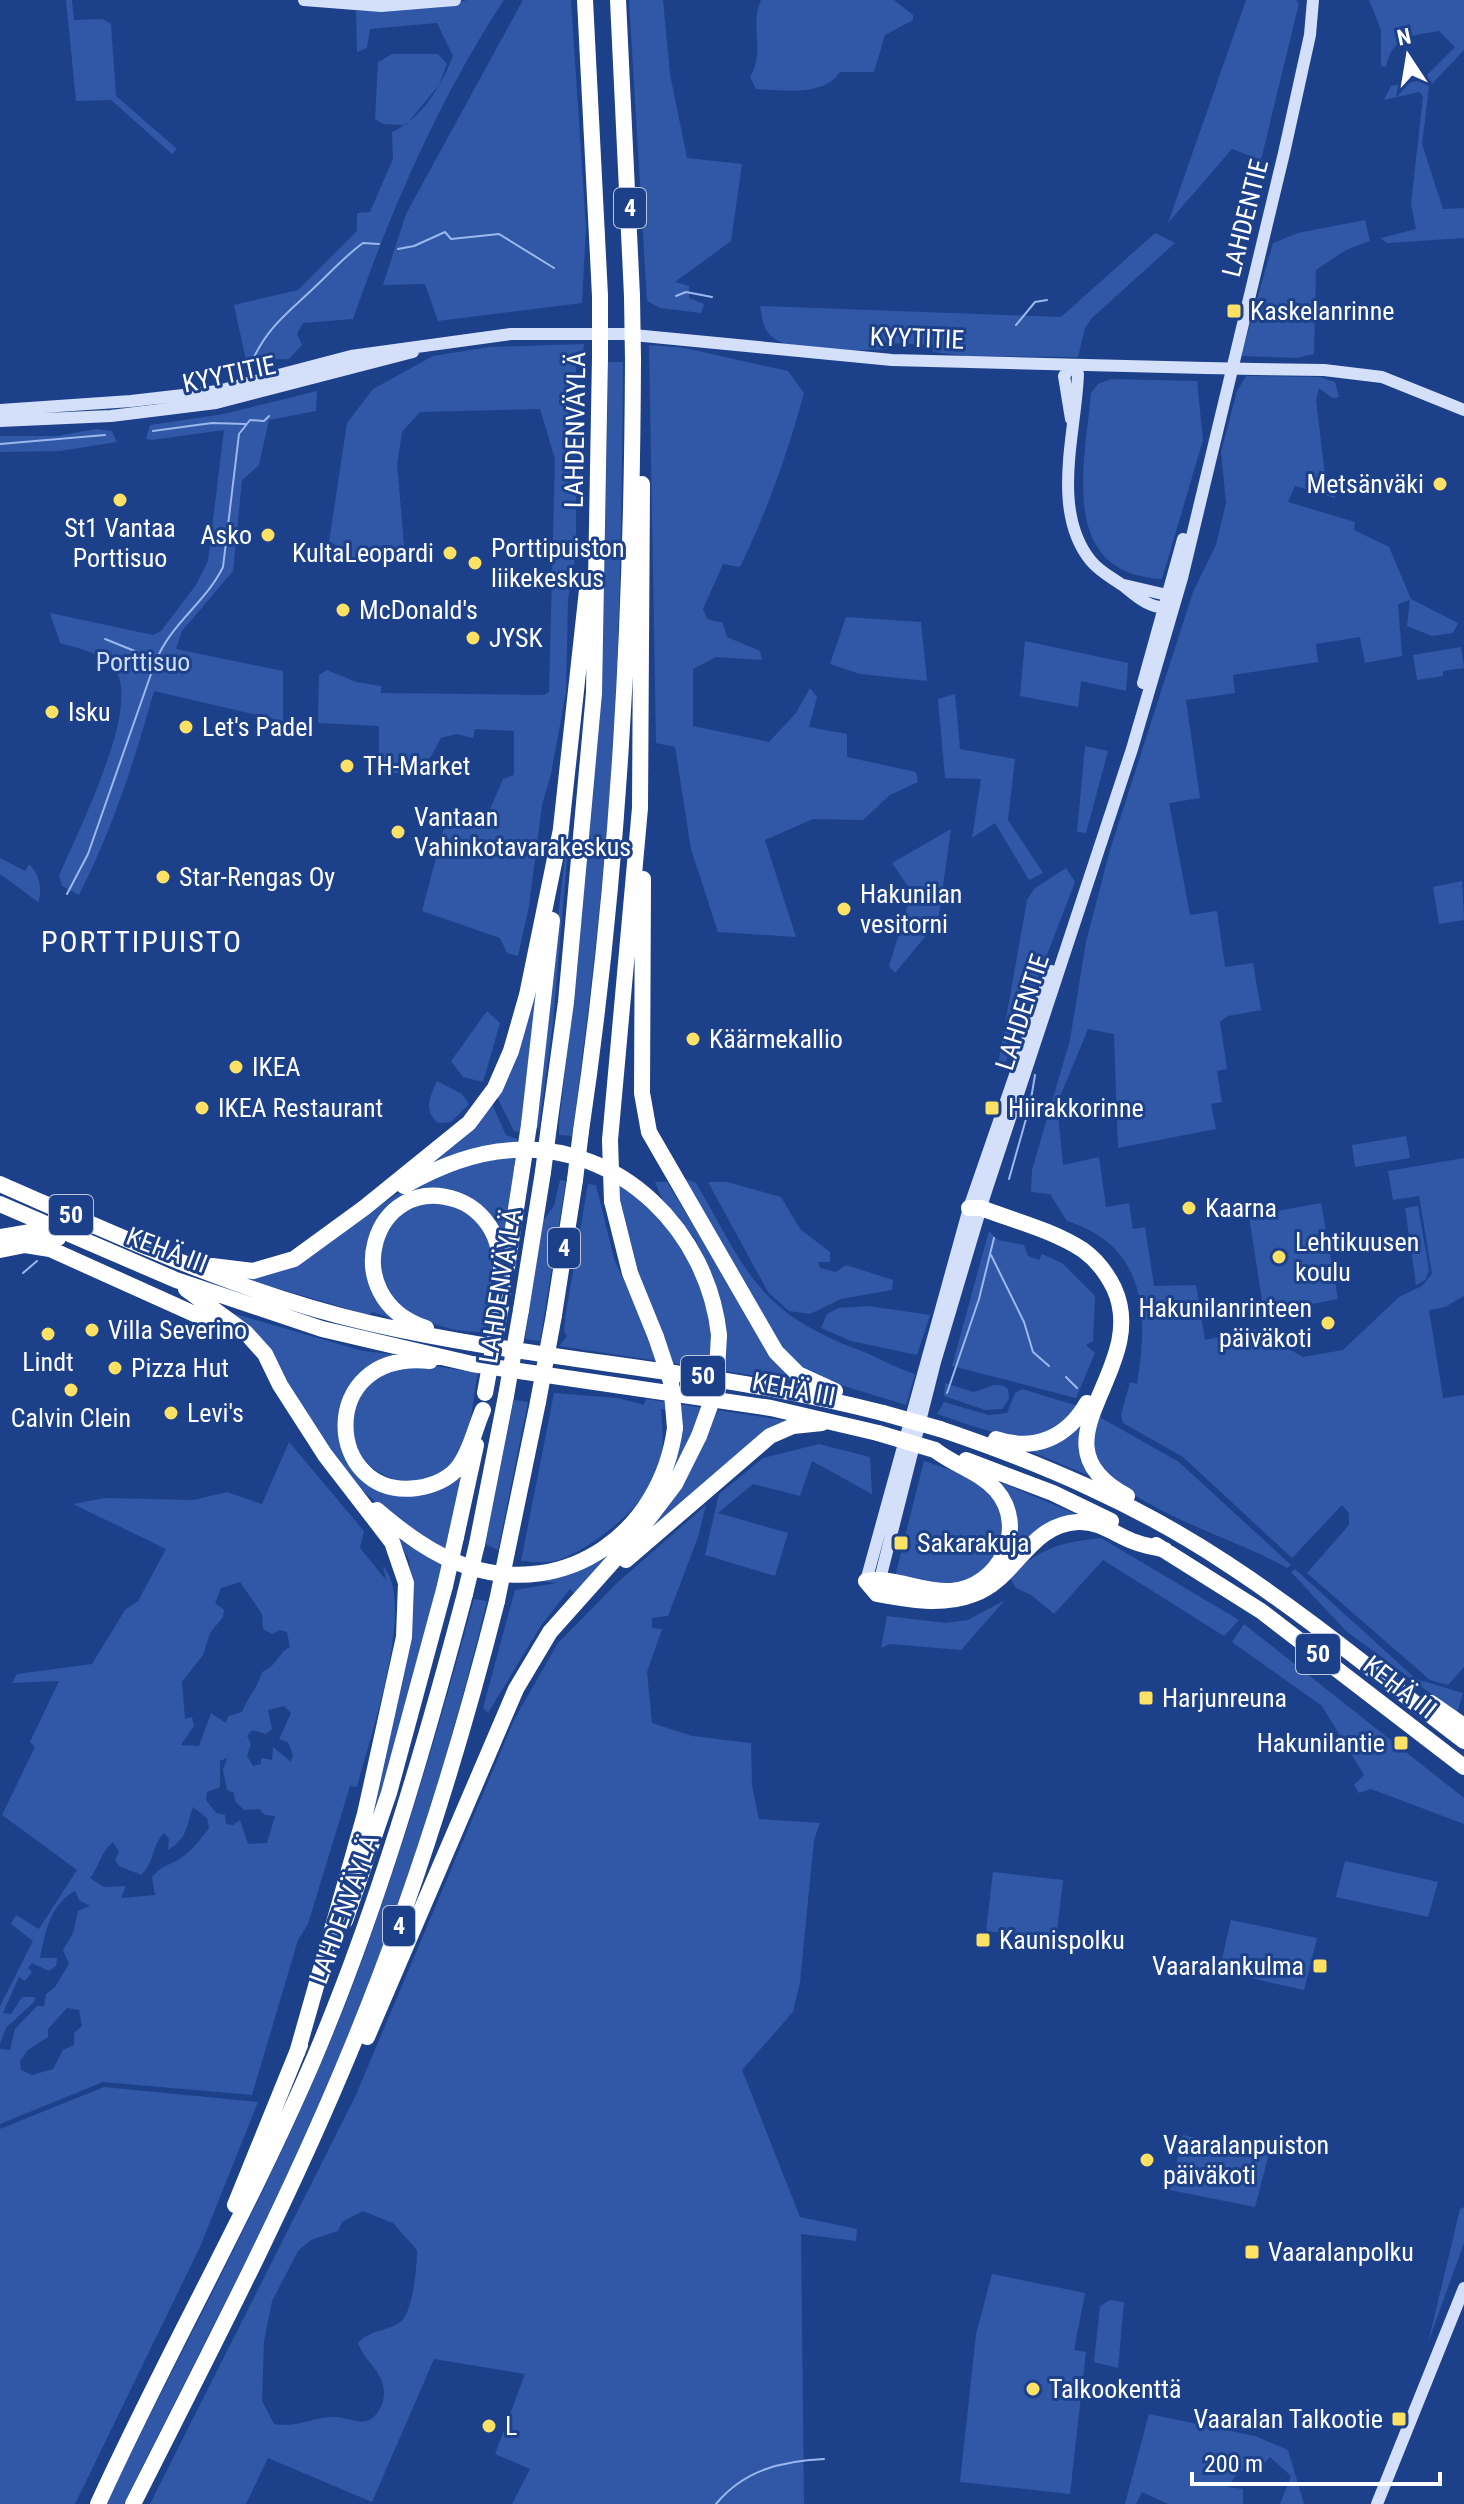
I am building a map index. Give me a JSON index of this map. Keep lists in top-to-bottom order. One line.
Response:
{"streets":{"highway":["4","LAHDENVÄYLÄ","50","KEHÄ III"],"main road":["LAHDENTIE","KYYTITIE"]},"districts":["PORTTIPUISTO"],"parks":["Porttisuo"],"places":{"transit":["Kaskelanrinne","Hiirakkorinne","Sakarakuja","Harjunreuna","Hakunilantie","Kaunispolku","Vaaralankulma","Vaaralanpolku","Vaaralan Talkootie"],"other":["Metsänväki","St1 Vantaa Porttisuo","Asko","KultaLeopardi","Porttipuiston liikekeskus","McDonald's","JYSK","Isku","Let's Padel","TH-Market","Vantaan Vahinkotavarakeskus","Star-Rengas Oy","Hakunilan vesitorni","Käärmekallio","IKEA","IKEA Restaurant","Kaarna","Lehtikuusen koulu","Hakunilanrinteen päiväkoti","Villa Severino","Lindt","Pizza Hut","Calvin Clein","Levi's","Vaaralanpuiston päiväkoti","Talkookenttä","L"]},"scale_bar":"200 m","north":"top"}
